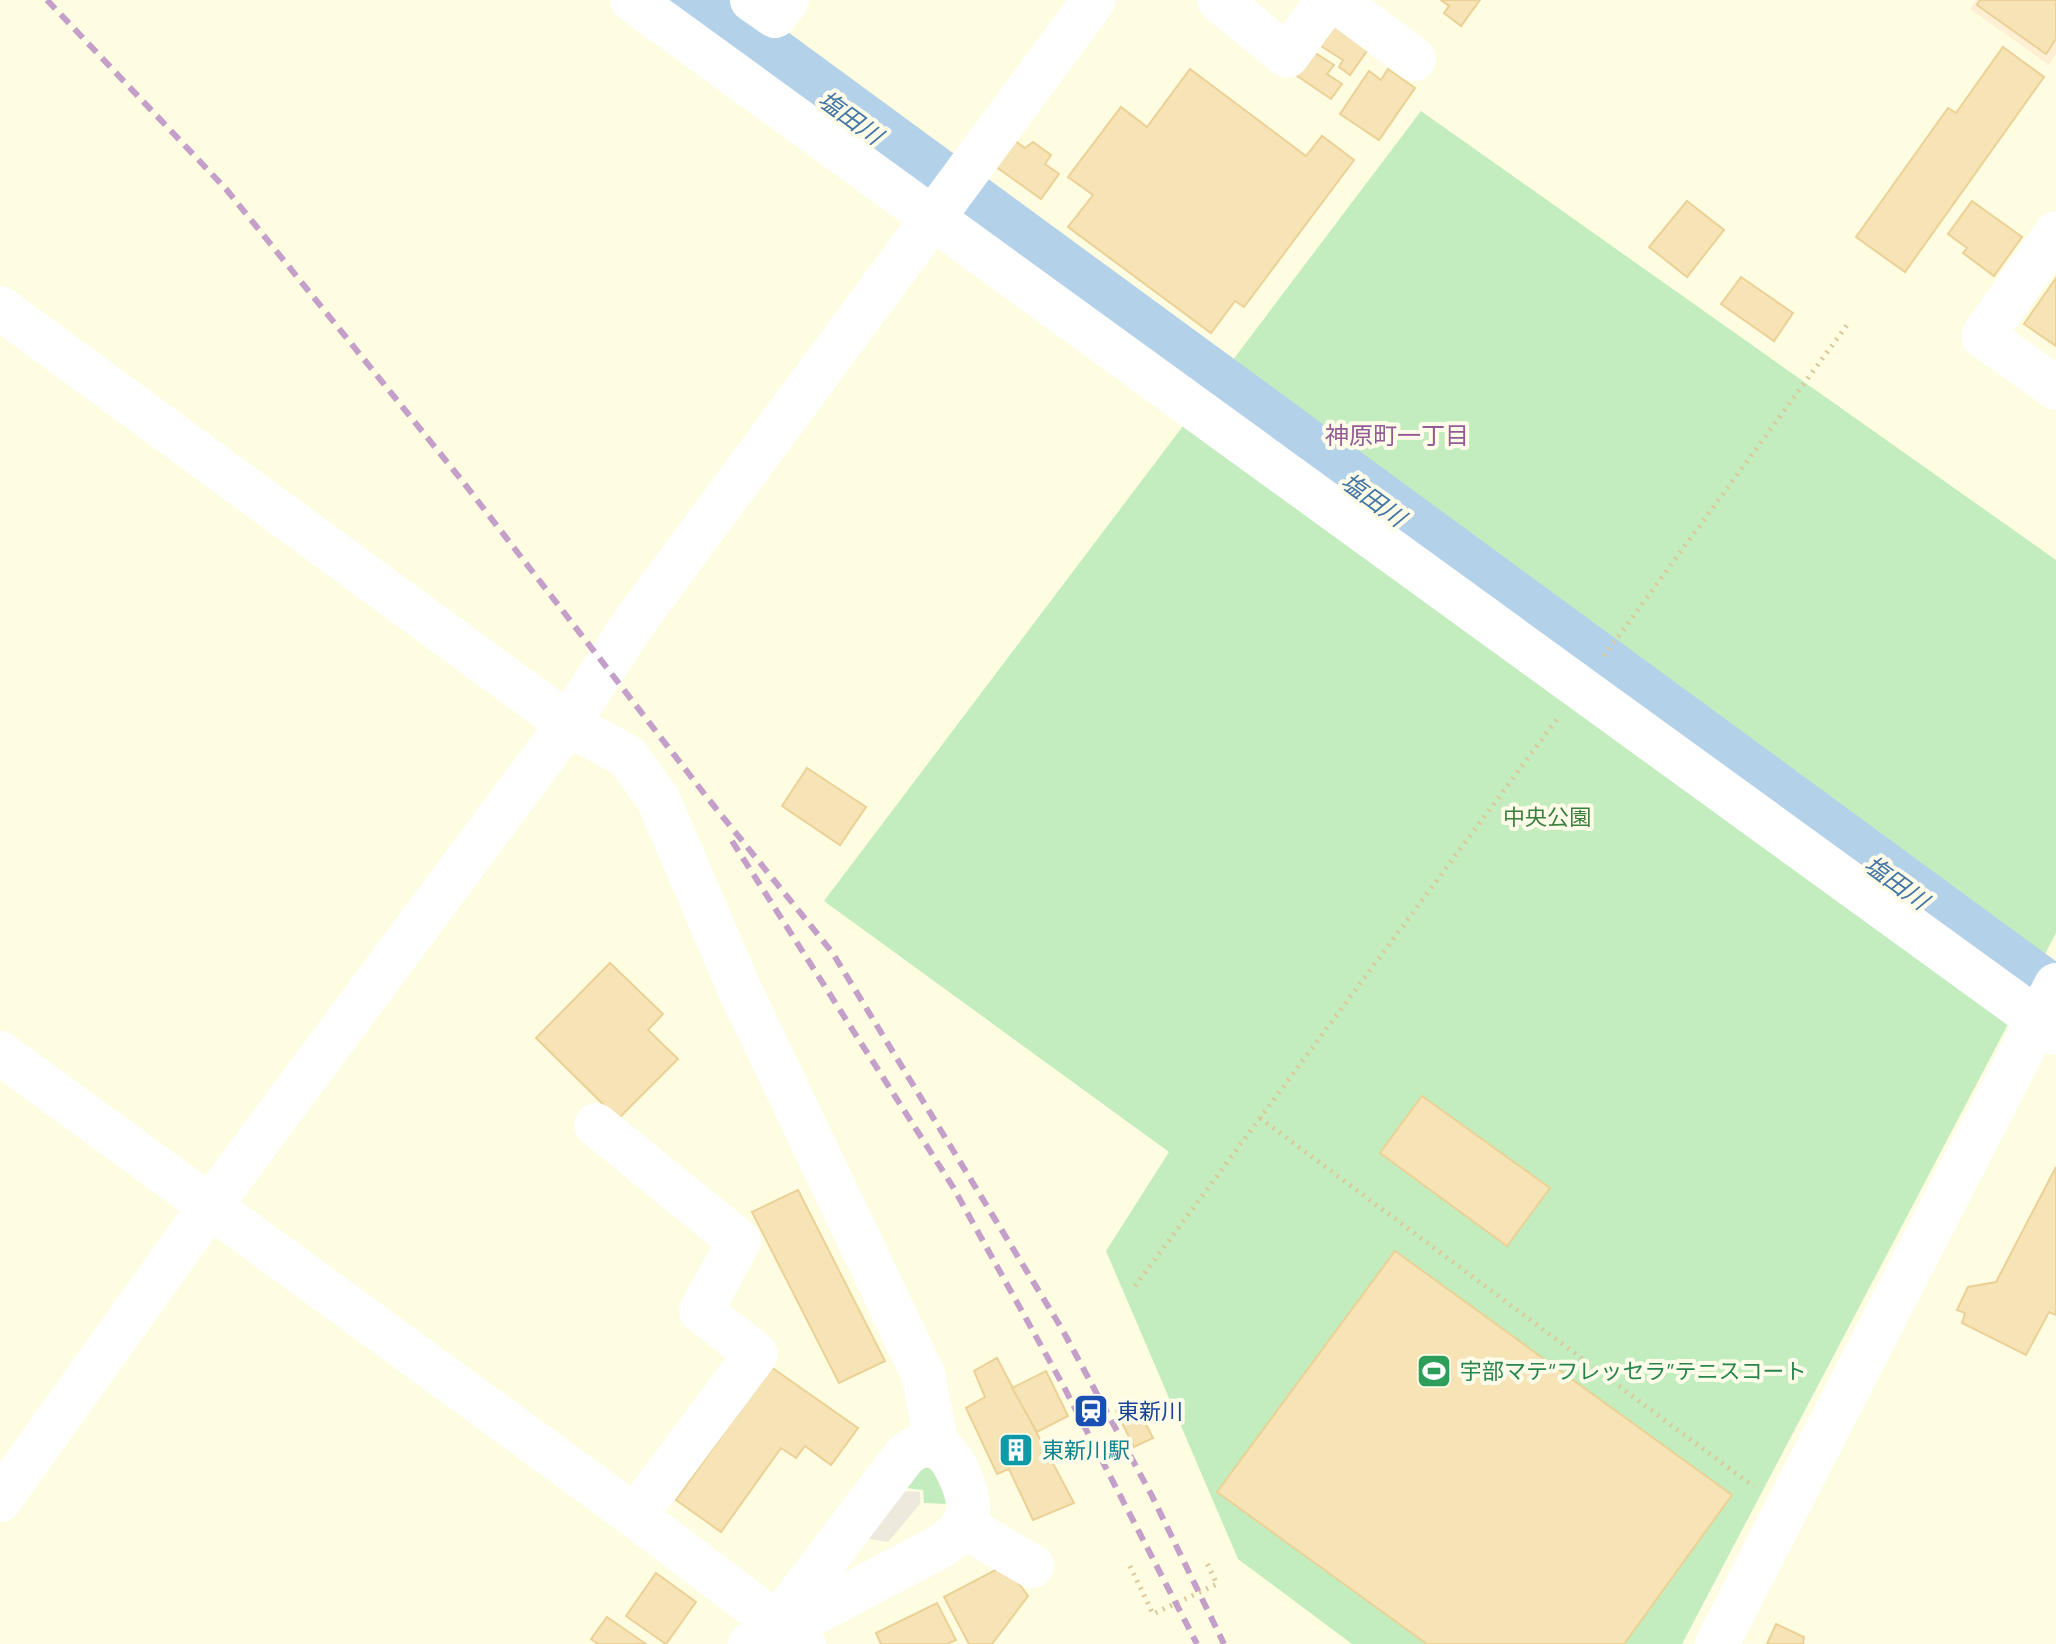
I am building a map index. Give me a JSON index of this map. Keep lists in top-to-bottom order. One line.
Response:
{"districts":["神原町一丁目"],"water":["塩田川"],"parks":["中央公園"],"places":{"sports":["宇部マテ“フレッセラ”テニスコート"],"station":["東新川"],"building":["東新川駅"]}}
